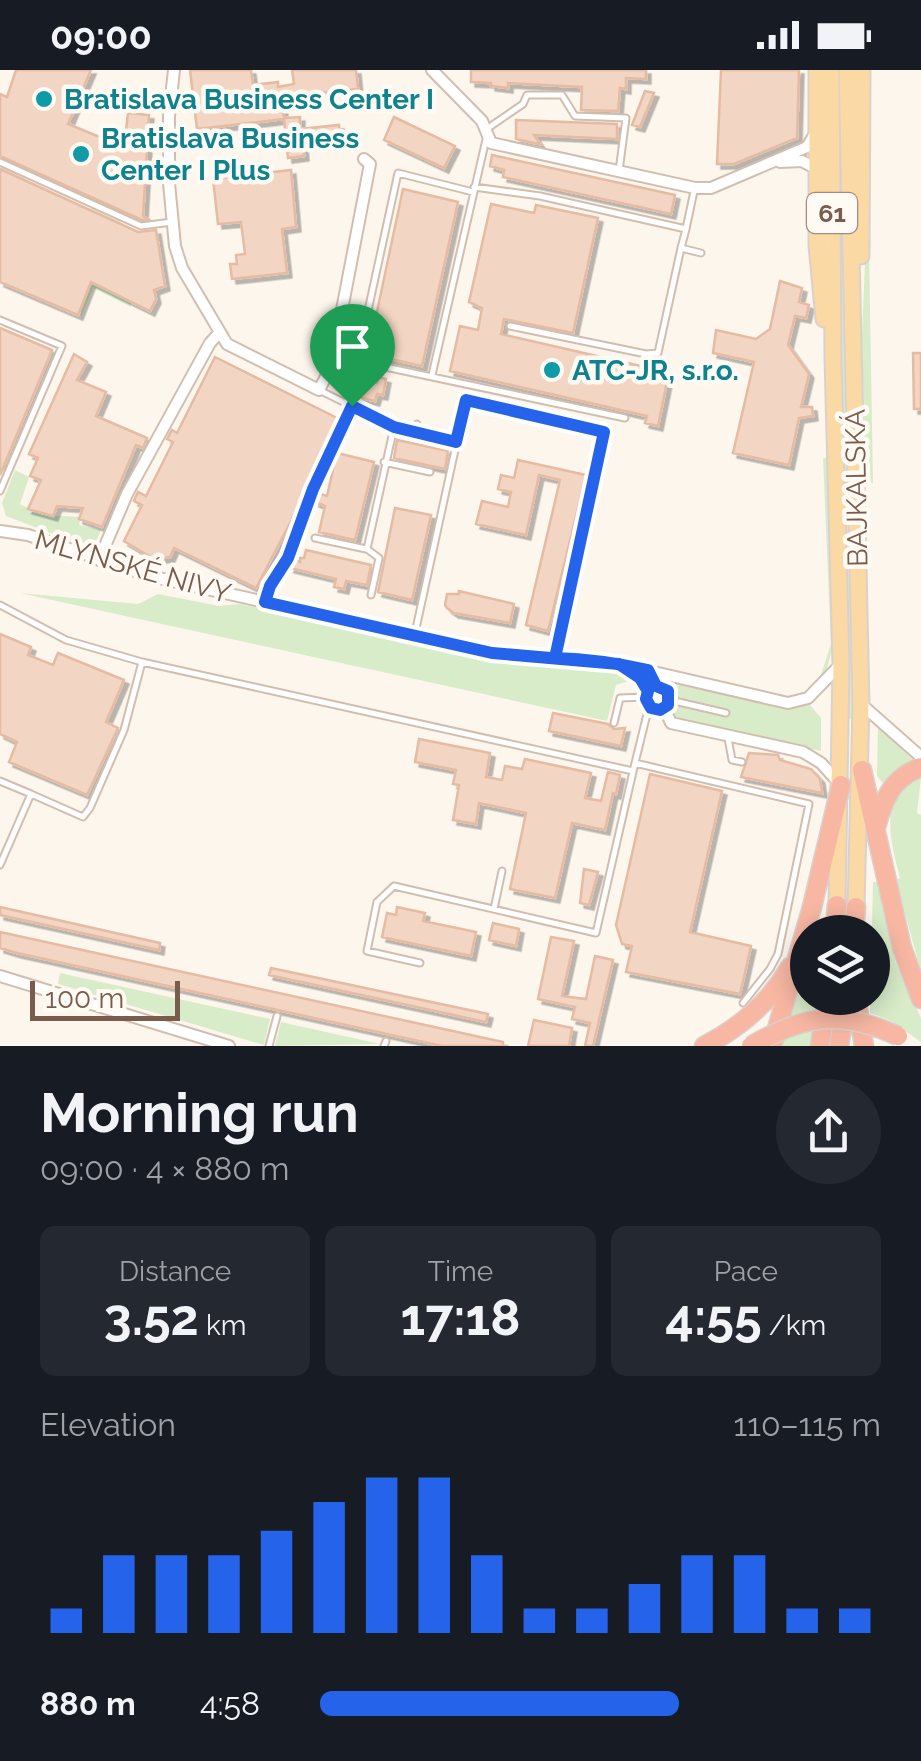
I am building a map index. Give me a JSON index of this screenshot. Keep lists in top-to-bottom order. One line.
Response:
{"streets":{"highway":["61"],"main road":["BAJKALSKÁ"],"street":["MLYNSKÉ NIVY"]},"crossings":[["61","BAJKALSKÁ"],["BAJKALSKÁ","MLYNSKÉ NIVY"]],"places":["Bratislava Business Center I","Bratislava Business Center I Plus","ATC-JR, s.r.o."],"scale_bar":"100 m","page":{"status":"09:00","scale":"100 m","heading":["Morning run","09:00 · 4 × 880 m"],"stats":[["Distance","3.52 km"],["Time","17:18"],["Pace","4:55 /km"]],"chart":["Elevation","110–115 m"],"list":[{"name":"880 m","note":"4:58"}]}}
